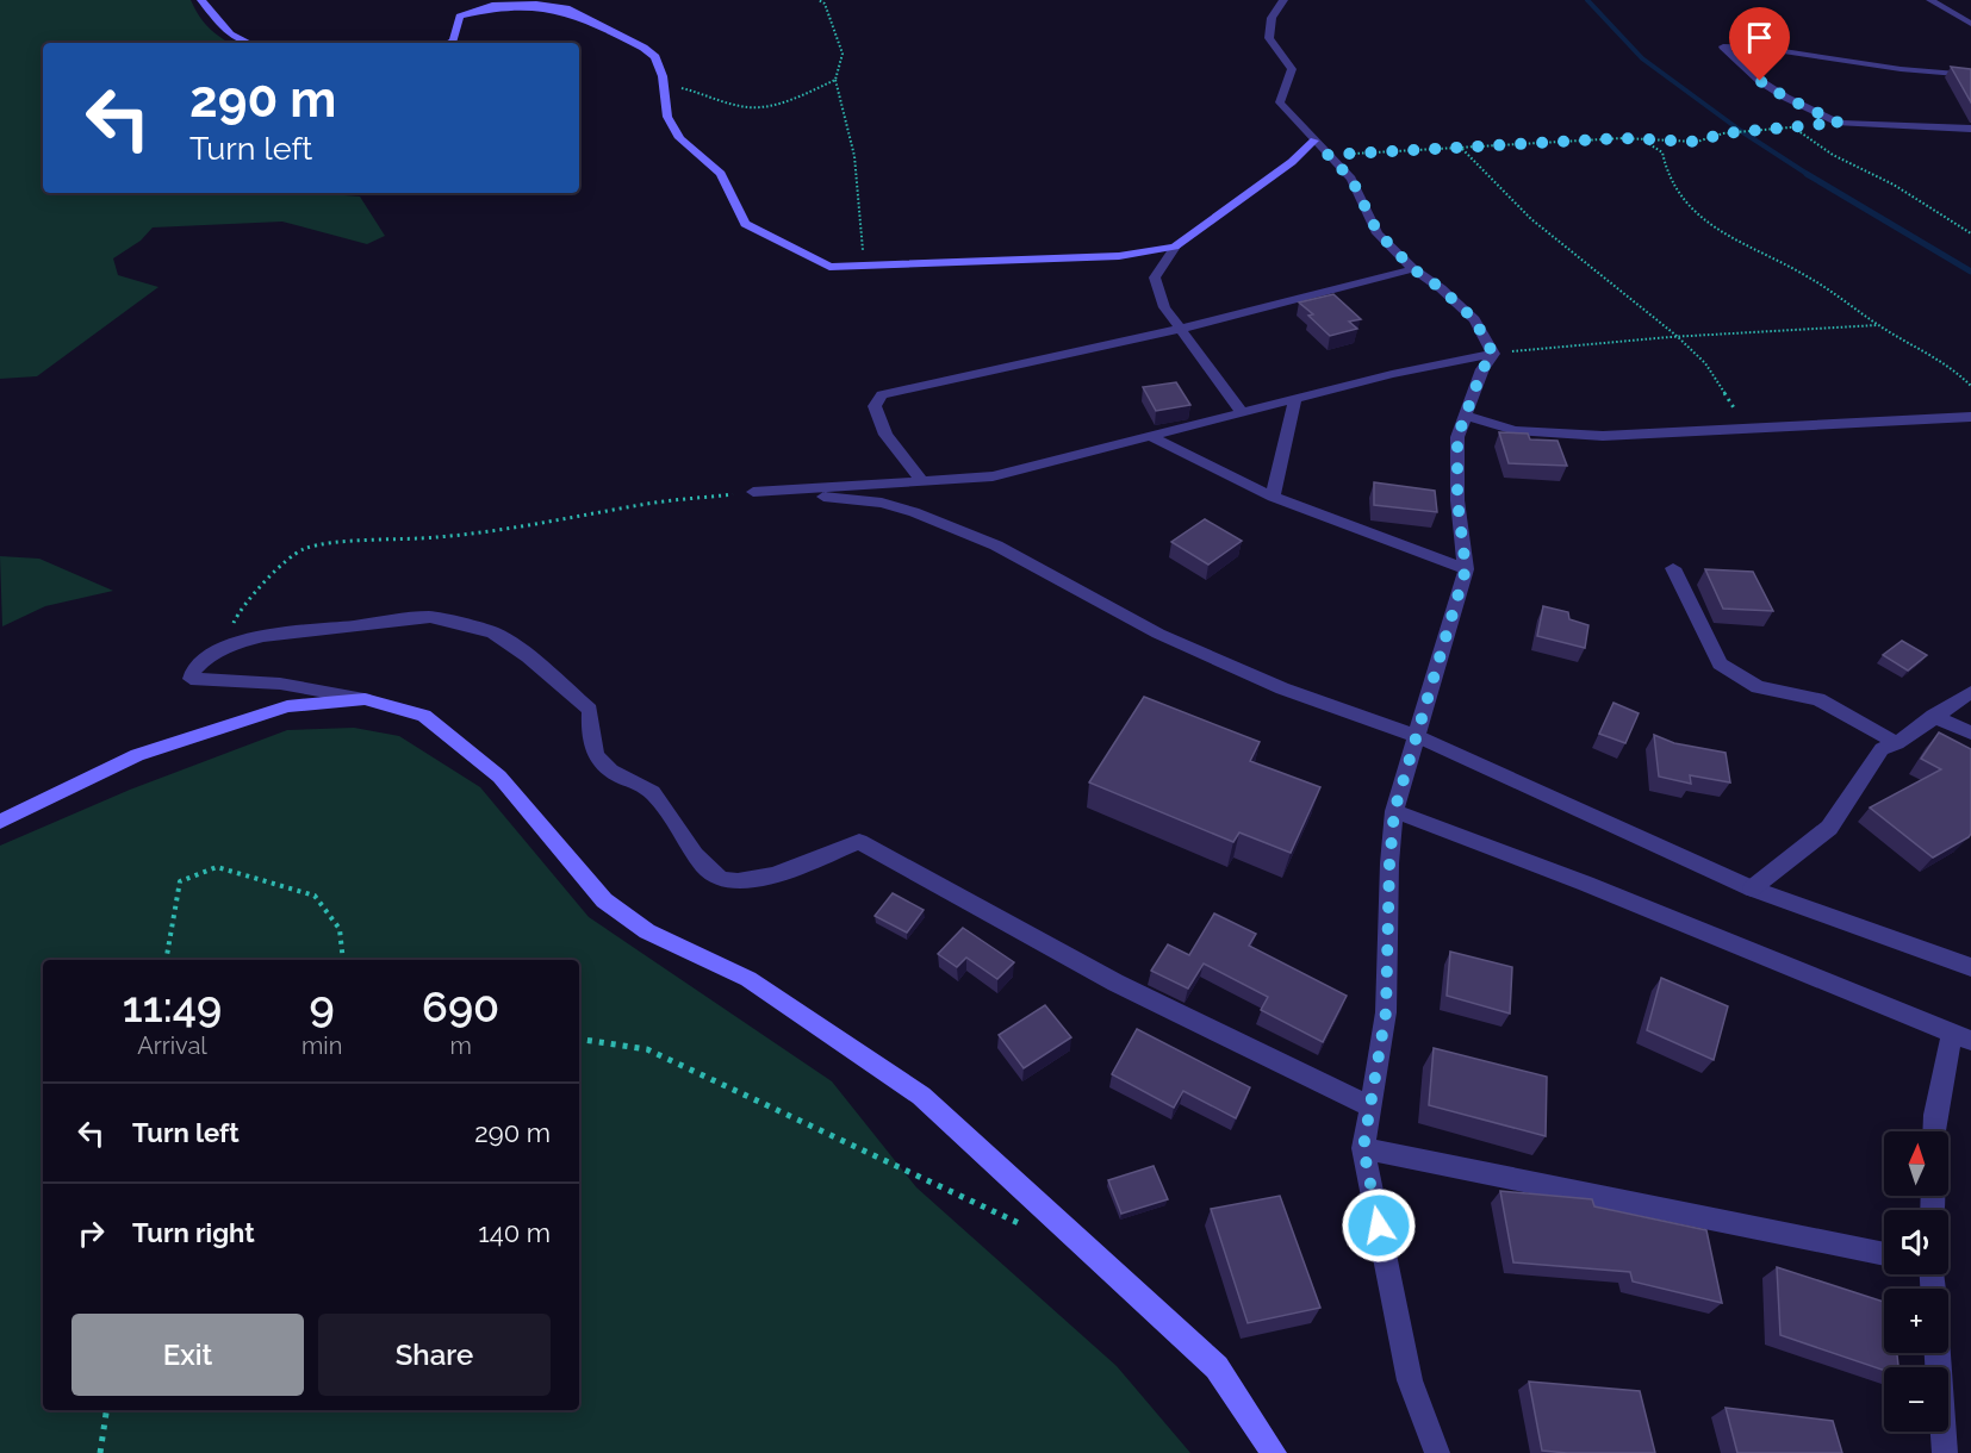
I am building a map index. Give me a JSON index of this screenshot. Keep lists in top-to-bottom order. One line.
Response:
{"north":"top","page":{"turn":["290 m","Turn left"],"eta":["11:49","Arrival","9","min","690","m"],"list":[{"name":"Turn left","value":"290 m"},{"name":"Turn right","value":"140 m"}],"map_buttons":["+","−"],"buttons":["Exit","Share"]}}
